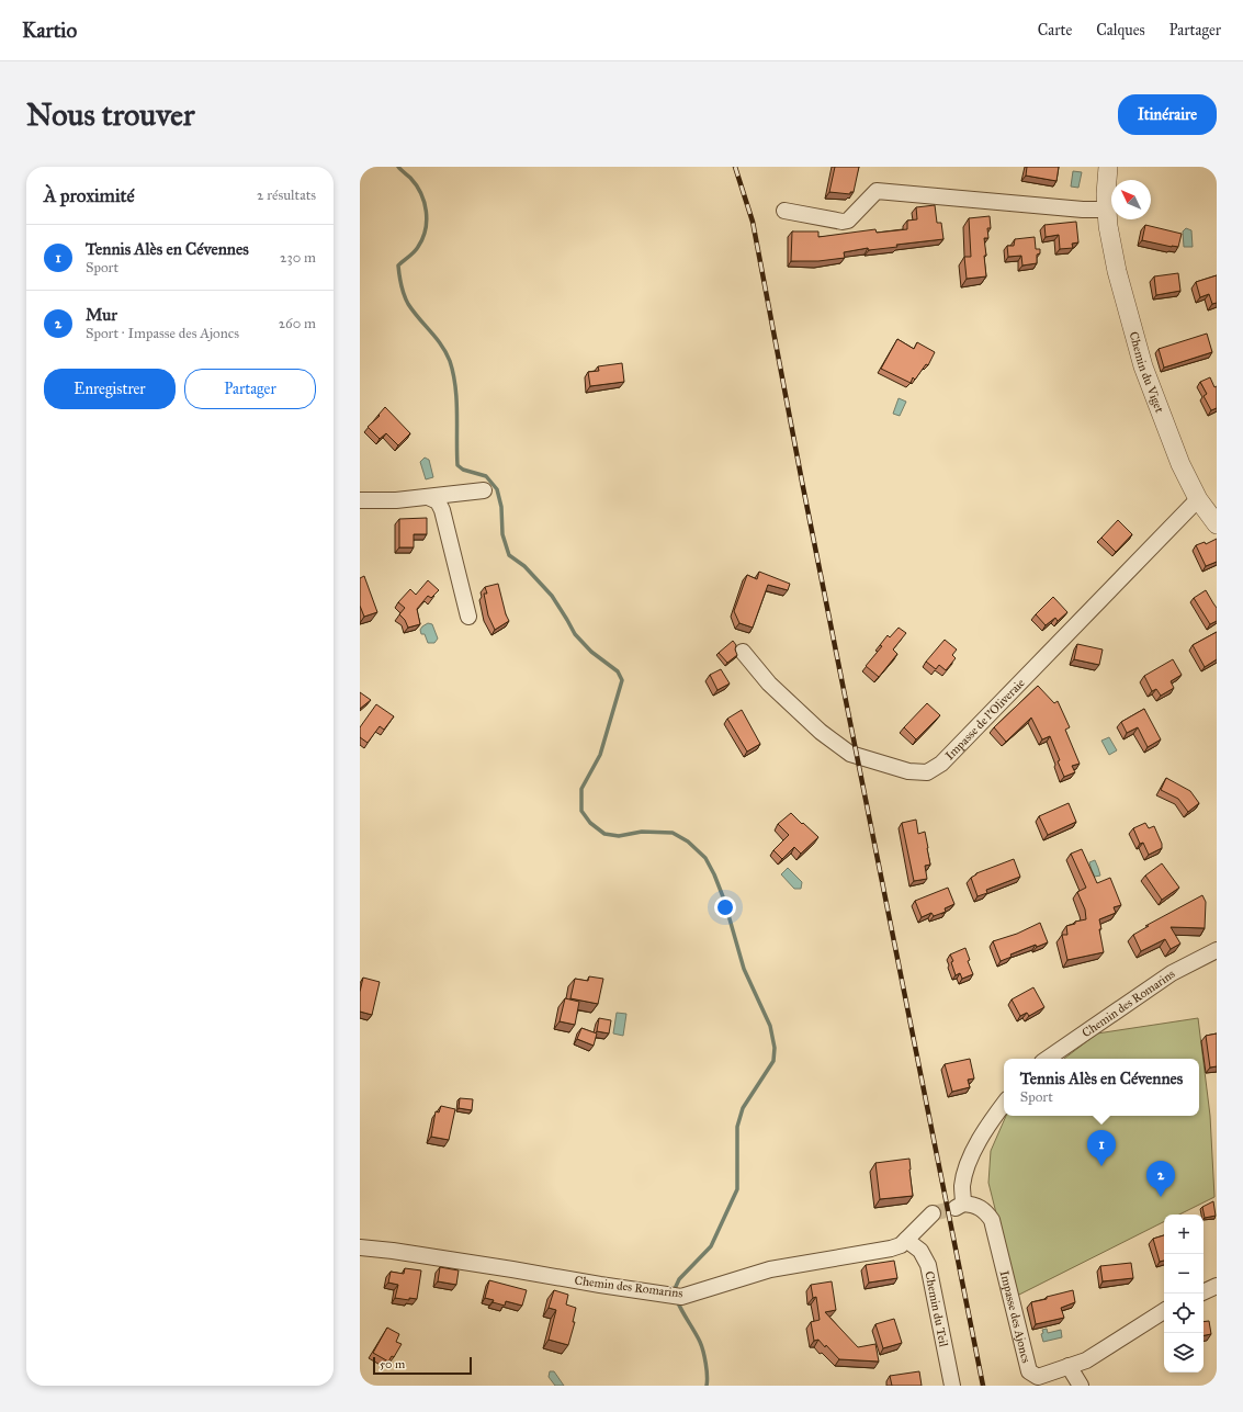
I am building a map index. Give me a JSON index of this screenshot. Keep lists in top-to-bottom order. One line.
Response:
{"streets":{"street":["Chemin du Viget","Impasse de l'Oliveraie","Chemin des Romarins","Chemin du Teil","Impasse des Ajoncs"]},"crossings":[["Chemin du Viget","Impasse de l'Oliveraie"],["Chemin des Romarins","Chemin du Teil"]],"scale_bar":"50 m","north":"top left","page":{"header":"Kartio","nav":["Carte","Calques","Partager"],"buttons":["Itinéraire",["Enregistrer","Partager"]],"title":"Nous trouver","heading":["À proximité","2 résultats"],"list":[{"mark":"1","name":"Tennis Alès en Cévennes","note":"Sport","value":"230 m"},{"mark":"2","name":"Mur","note":"Sport · Impasse des Ajoncs","value":"260 m"}],"popup":["Tennis Alès en Cévennes","Sport"],"pins":["1","2"],"map_buttons":["+","−"],"scale":"50 m"}}
